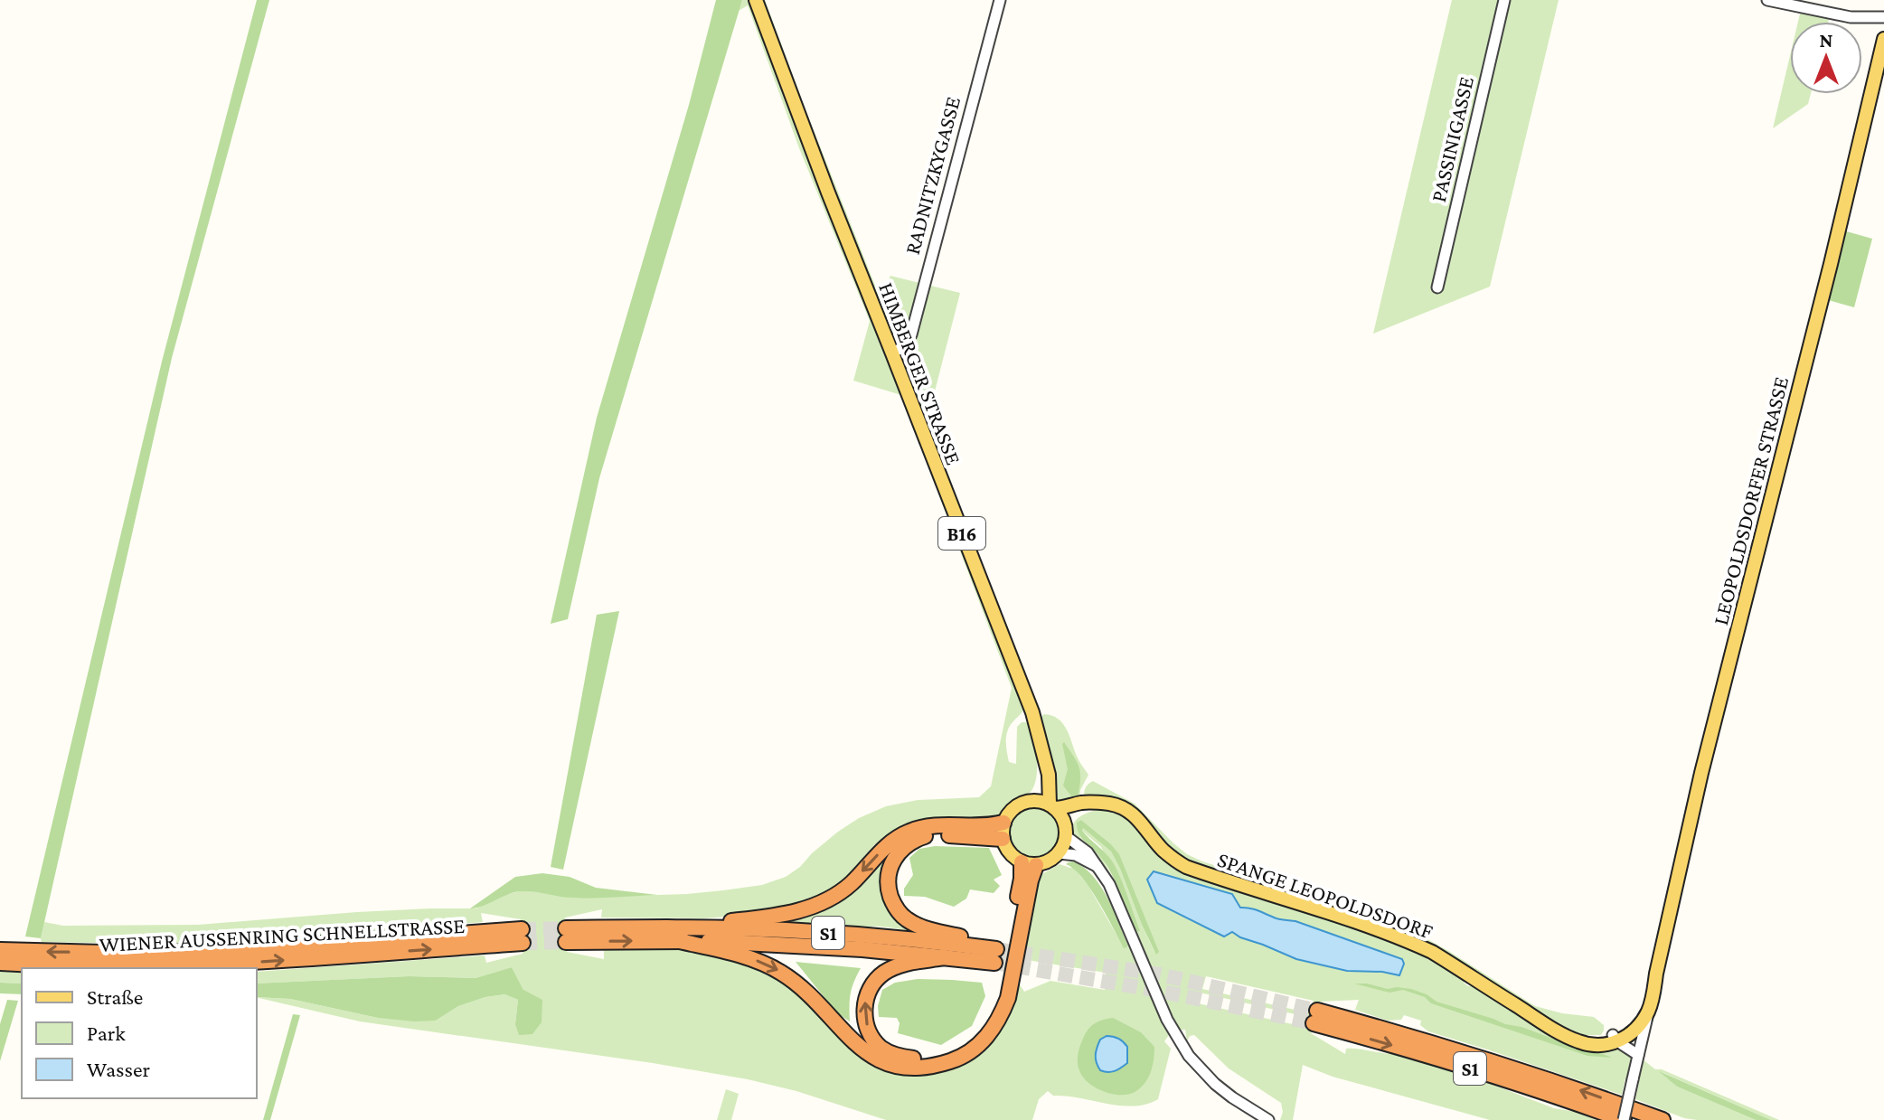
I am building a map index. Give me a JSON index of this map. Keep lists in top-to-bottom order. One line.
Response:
{"streets":{"highway":["S1","WIENER AUSSENRING SCHNELLSTRASSE"],"main road":["HIMBERGER STRASSE","LEOPOLDSDORFER STRASSE","B16","SPANGE LEOPOLDSDORF"],"street":["PASSINIGASSE","RADNITZKYGASSE"]},"crossings":[["RADNITZKYGASSE","HIMBERGER STRASSE"],["HIMBERGER STRASSE","SPANGE LEOPOLDSDORF"],["LEOPOLDSDORFER STRASSE","S1"]],"legend":["Straße","Park","Wasser"],"north":"top"}
